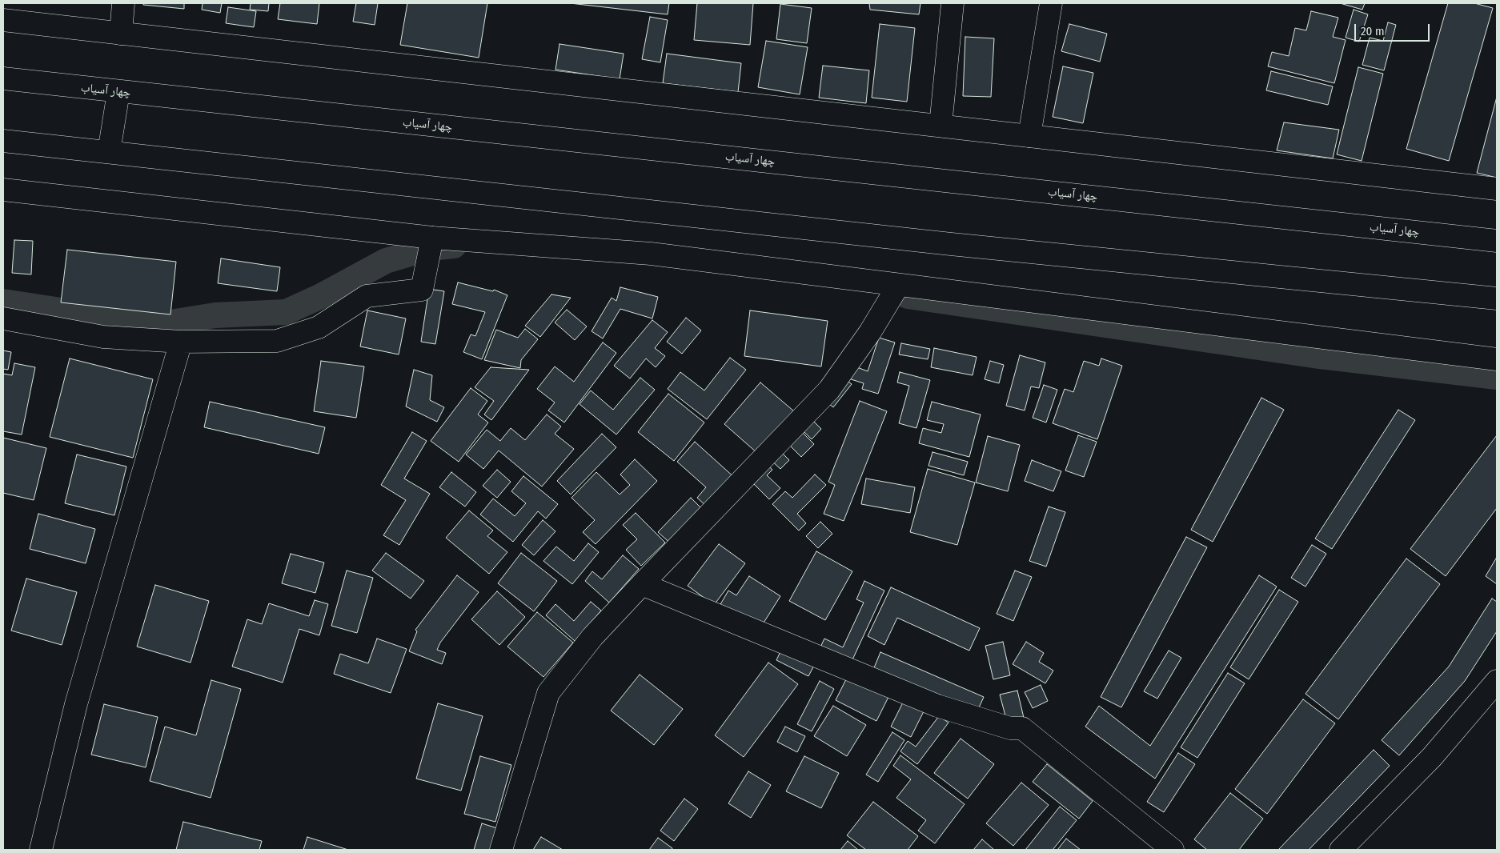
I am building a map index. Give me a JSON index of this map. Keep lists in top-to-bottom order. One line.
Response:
{"streets":{"main road":["چهار آسیاب"]},"scale_bar":"20 m"}
